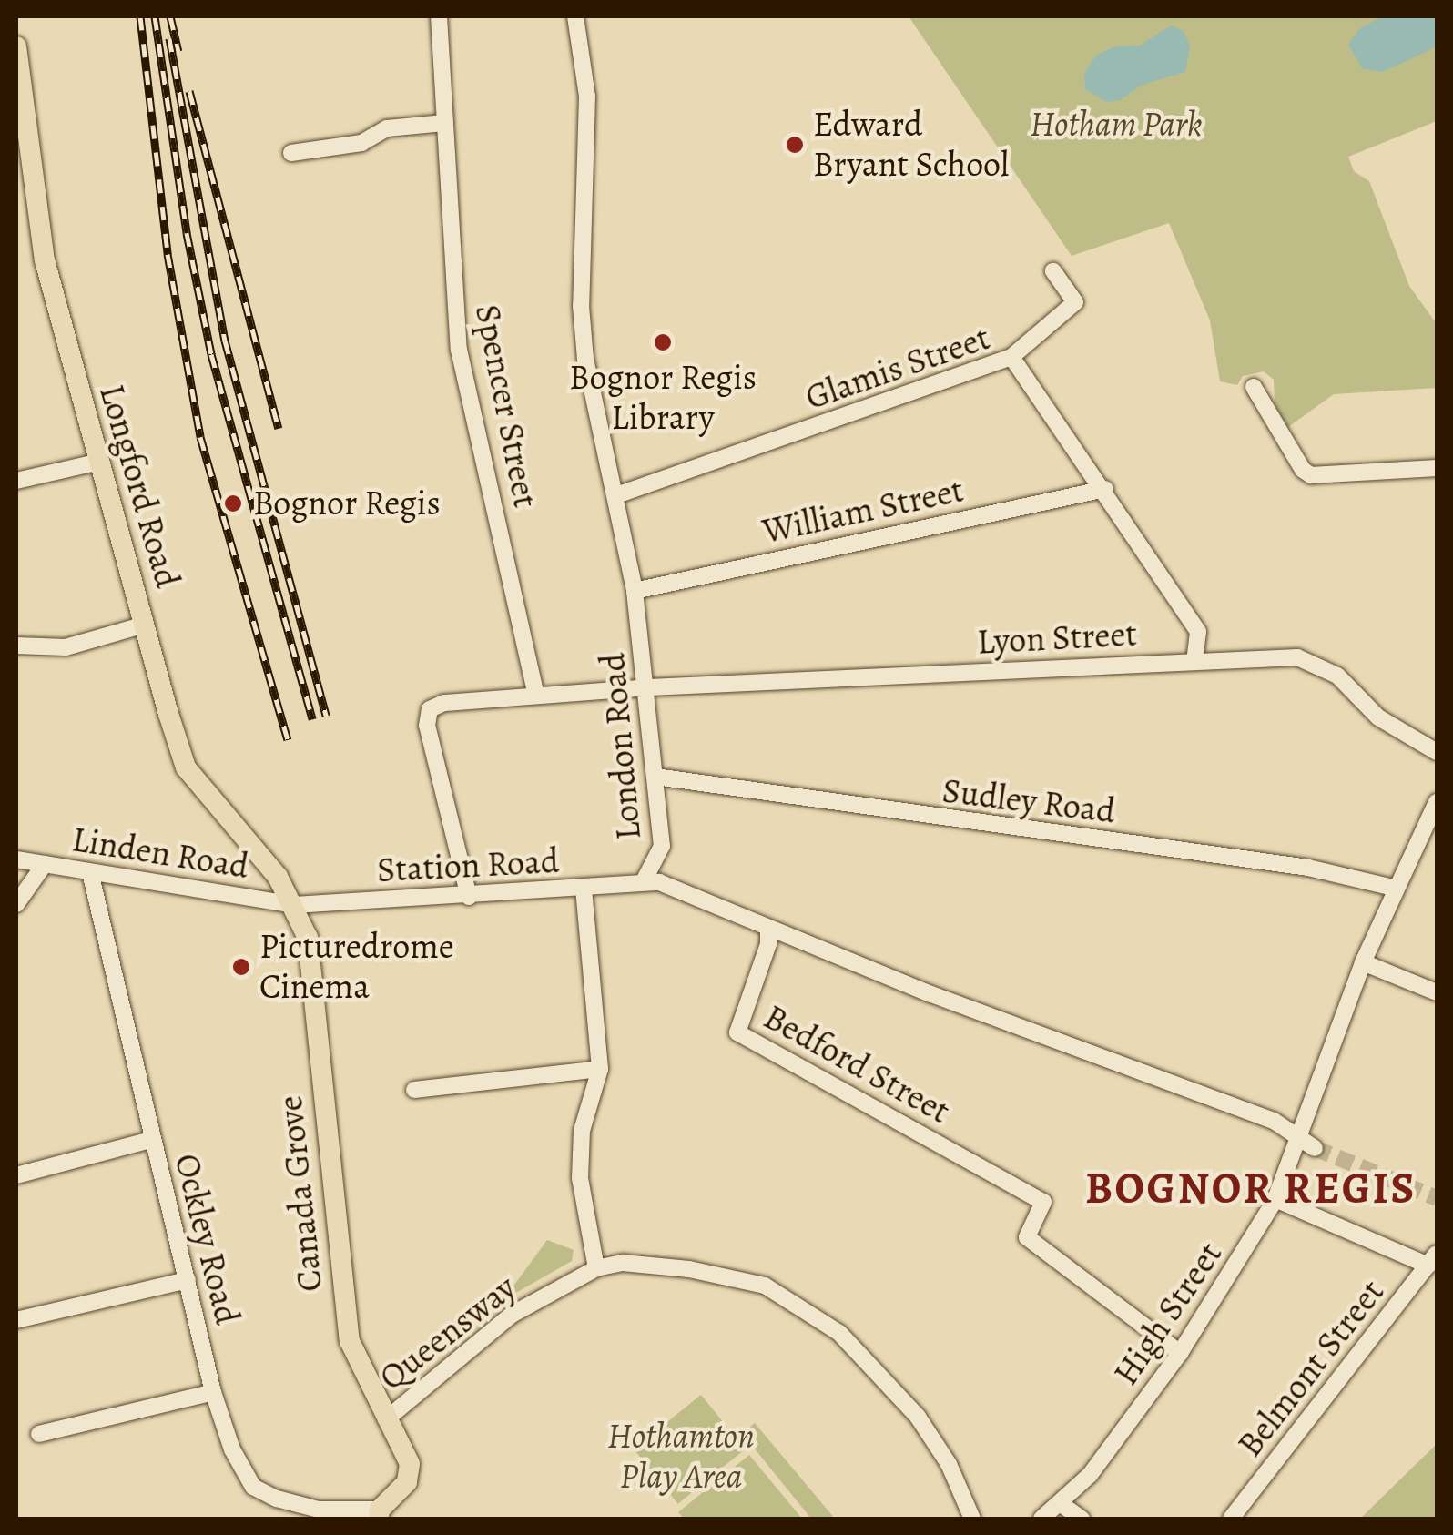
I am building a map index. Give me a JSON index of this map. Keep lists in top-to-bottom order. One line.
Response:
{"streets":{"main road":["Longford Road","Canada Grove"],"street":["Glamis Street","Spencer Street","William Street","Lyon Street","London Road","Sudley Road","Linden Road","Station Road","Bedford Street","Ockley Road","High Street","Queensway","Belmont Street"]},"crossings":[["Glamis Street","William Street"],["Glamis Street","Lyon Street"],["Glamis Street","London Road"],["Spencer Street","Lyon Street"],["Longford Road","Linden Road"],["Longford Road","Station Road"],["Longford Road","Canada Grove"],["William Street","London Road"],["Lyon Street","London Road"],["Lyon Street","Station Road"],["London Road","Sudley Road"],["London Road","Station Road"],["London Road","Bedford Street"],["London Road","High Street"],["Sudley Road","High Street"],["Linden Road","Station Road"],["Linden Road","Canada Grove"],["Linden Road","Ockley Road"],["Station Road","Canada Grove"],["Bedford Street","High Street"],["Canada Grove","Ockley Road"],["Canada Grove","Queensway"]],"districts":["BOGNOR REGIS"],"parks":["Hotham Park","Hothamton Play Area"],"places":["Edward Bryant School","Bognor Regis Library","Bognor Regis","Picturedrome Cinema"]}
